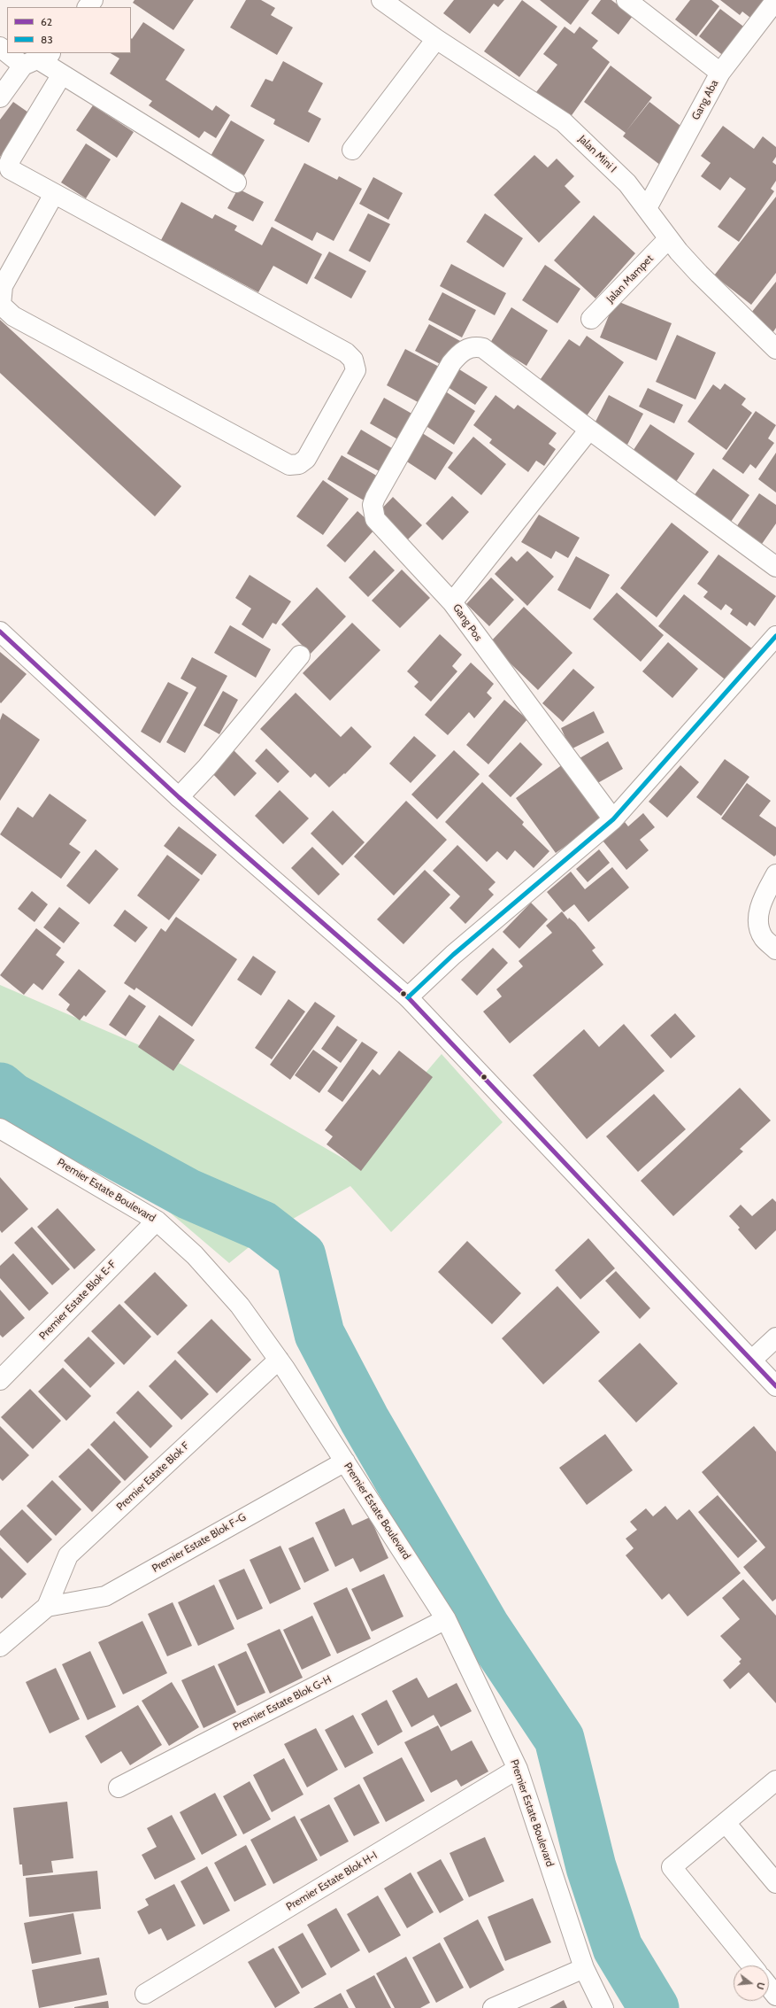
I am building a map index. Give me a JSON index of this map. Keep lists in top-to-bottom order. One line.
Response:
{"streets":{"street":["Gang Aba","Jalan Mini I","Jalan Mampet","Gang Pos","Premier Estate Boulevard","Premier Estate Blok E-F","Premier Estate Blok F","Premier Estate Blok F-G","Premier Estate Blok G-H","Premier Estate Blok H-I"]},"crossings":[["Gang Aba","Jalan Mini I"],["Jalan Mini I","Jalan Mampet"],["Premier Estate Boulevard","Premier Estate Blok E-F"],["Premier Estate Boulevard","Premier Estate Blok F"],["Premier Estate Boulevard","Premier Estate Blok F-G"],["Premier Estate Boulevard","Premier Estate Blok G-H"],["Premier Estate Boulevard","Premier Estate Blok H-I"],["Premier Estate Blok F","Premier Estate Blok F-G"]],"lines":["transit line 62","transit line 83"],"legend":["62","83"],"north":"right"}
